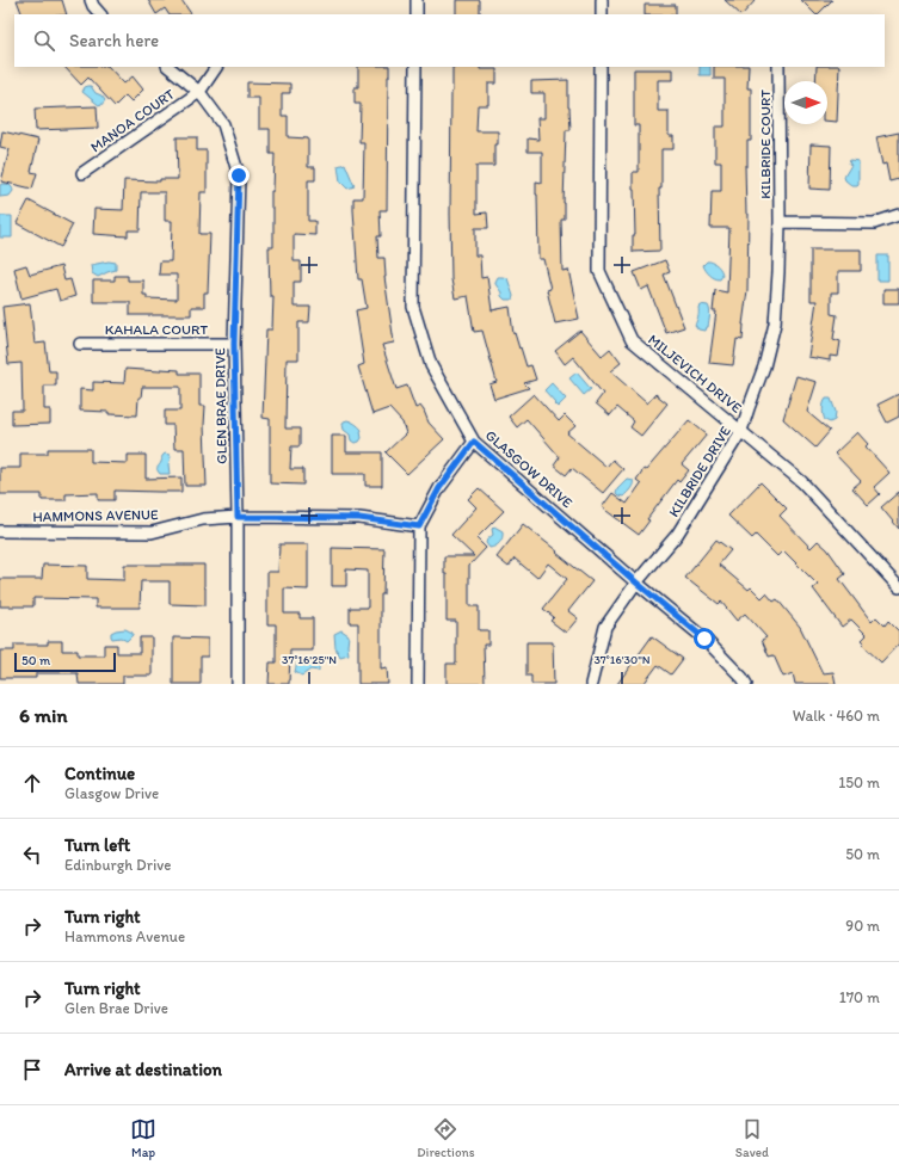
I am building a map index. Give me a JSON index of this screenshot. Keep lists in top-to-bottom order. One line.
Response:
{"streets":{"street":["MANOA COURT","KILBRIDE COURT","KAHALA COURT","MILJEVICH DRIVE","GLEN BRAE DRIVE","GLASGOW DRIVE","KILBRIDE DRIVE","HAMMONS AVENUE"]},"crossings":[["MANOA COURT","GLEN BRAE DRIVE"],["KILBRIDE COURT","KILBRIDE DRIVE"],["KAHALA COURT","GLEN BRAE DRIVE"],["MILJEVICH DRIVE","KILBRIDE DRIVE"],["GLEN BRAE DRIVE","HAMMONS AVENUE"],["GLASGOW DRIVE","KILBRIDE DRIVE"]],"scale_bar":"50 m","north":"right","page":{"search":"Search here","scale":"50 m","heading":["6 min","Walk · 460 m"],"list":[["Continue","Glasgow Drive","150 m"],["Turn left","Edinburgh Drive","50 m"],["Turn right","Hammons Avenue","90 m"],["Turn right","Glen Brae Drive","170 m"],"Arrive at destination"],"nav":["Map","Directions","Saved"]},"coordinates":["37°16'25\"N","37°16'30\"N"]}
